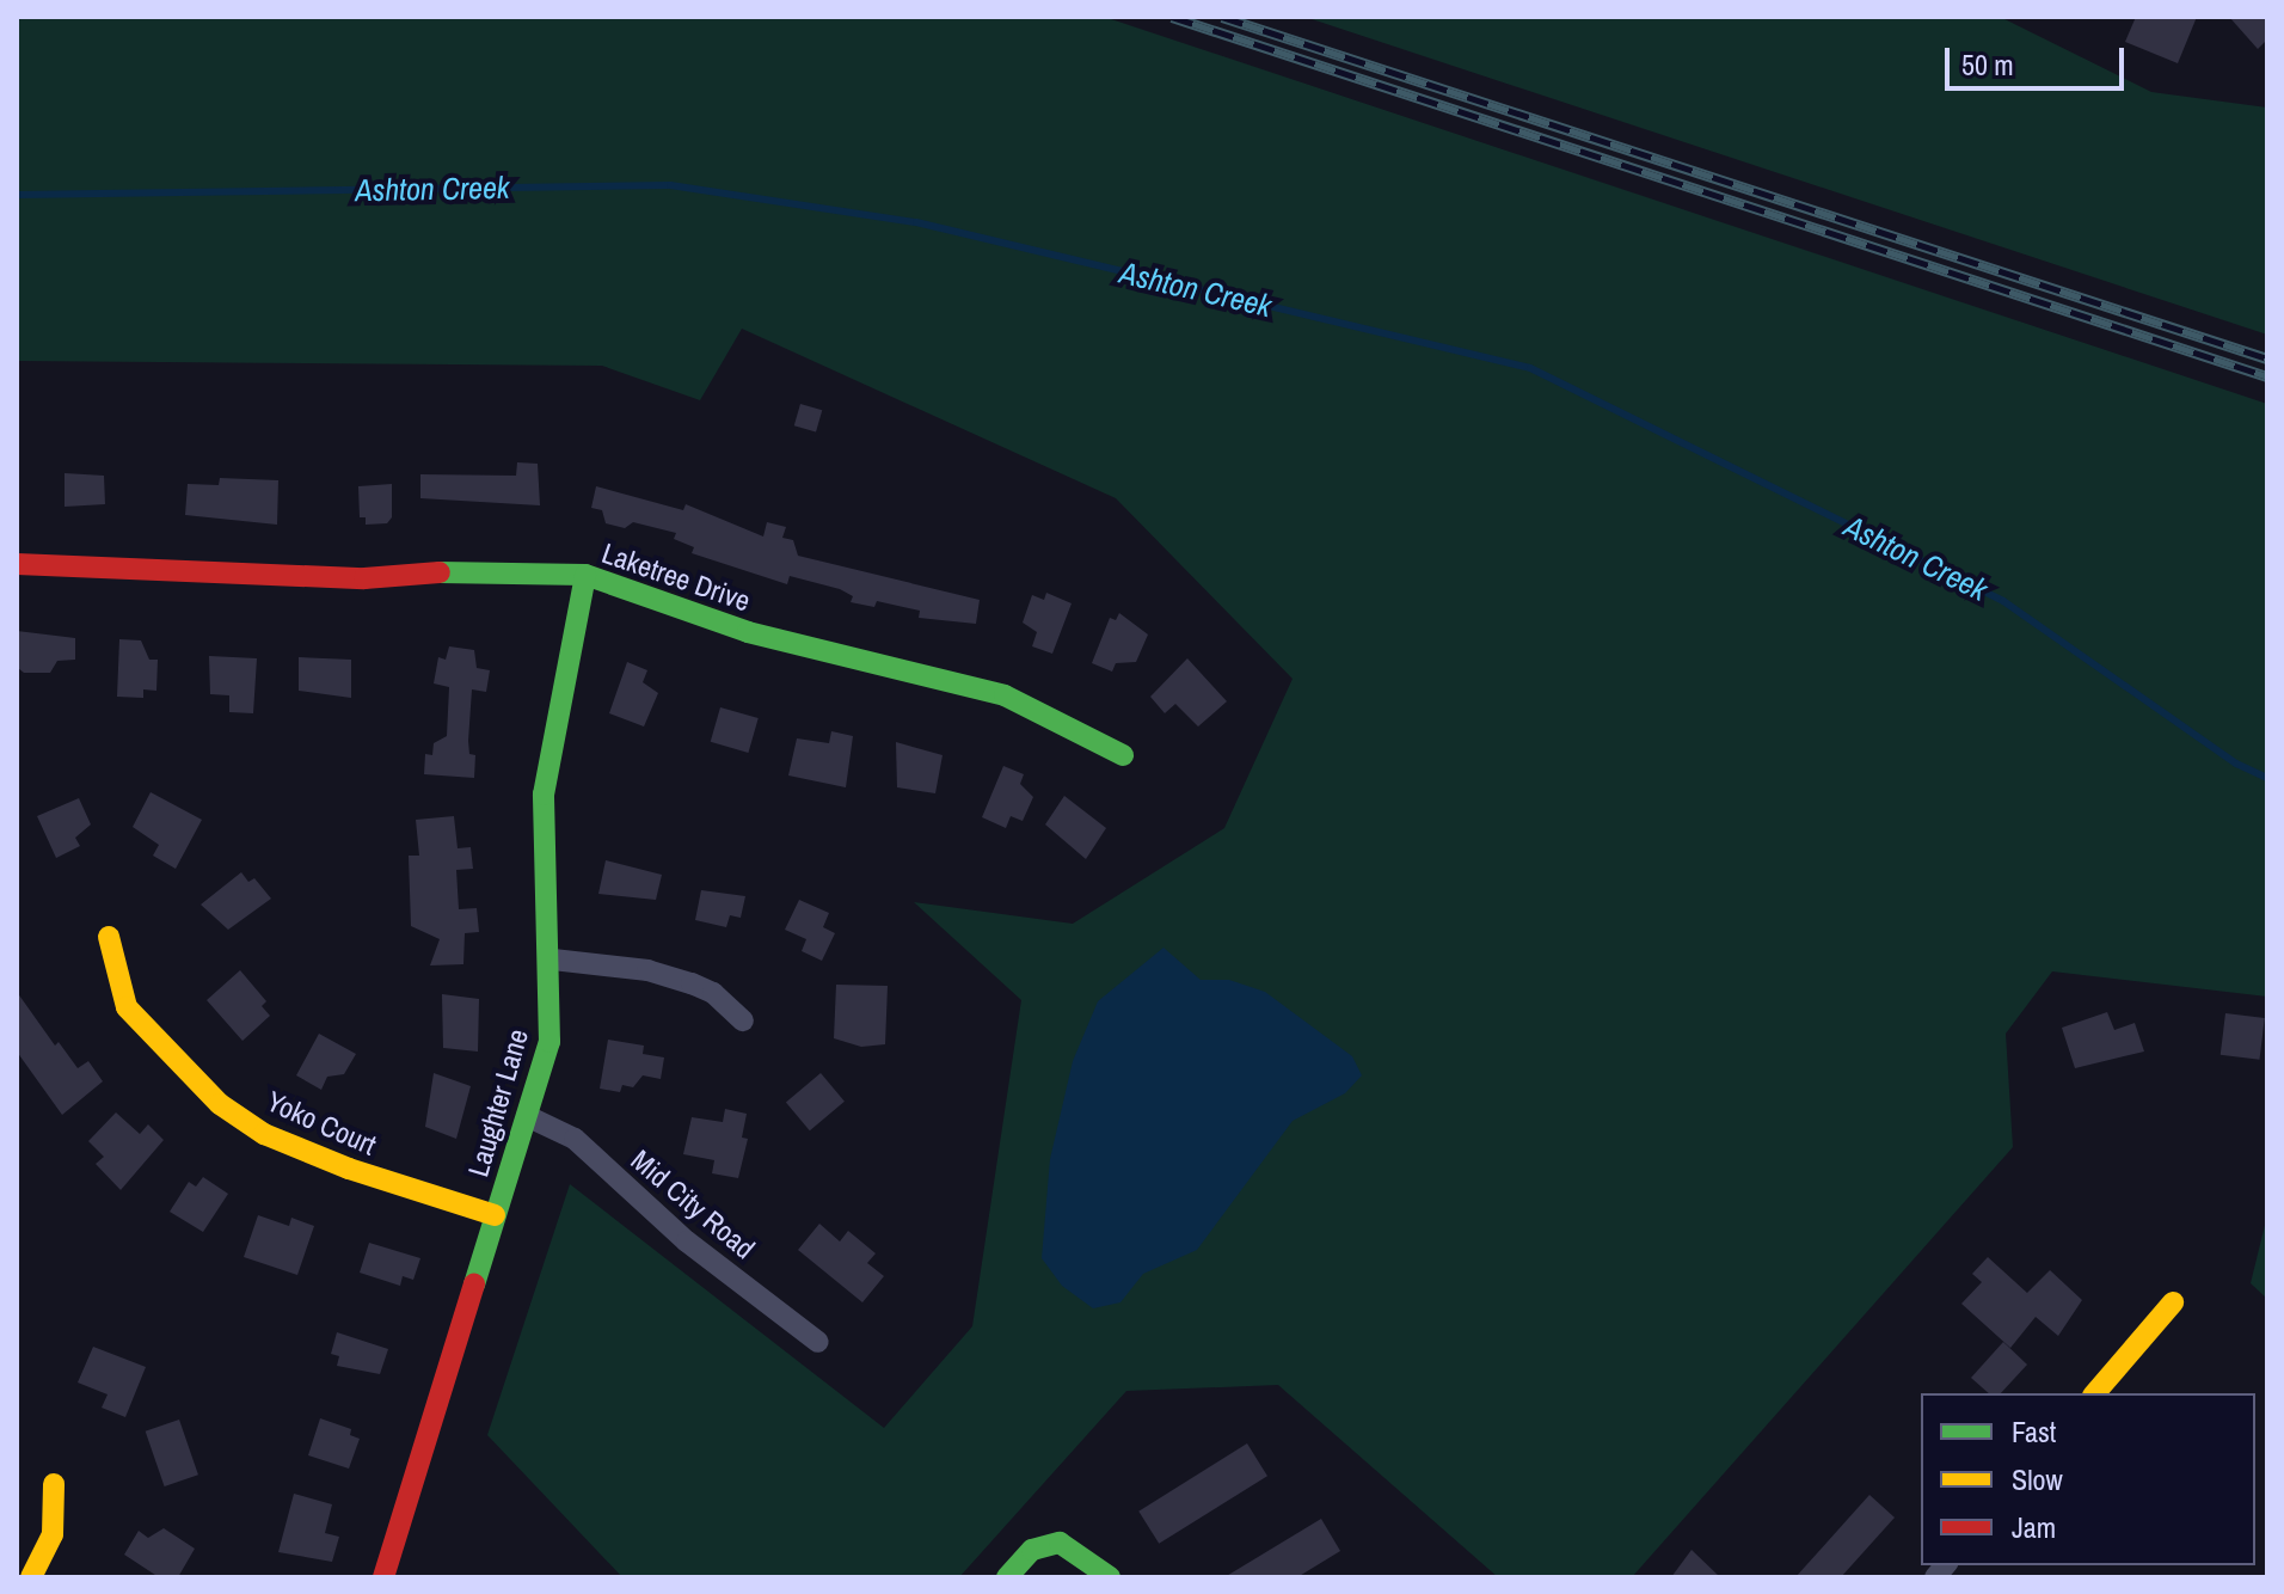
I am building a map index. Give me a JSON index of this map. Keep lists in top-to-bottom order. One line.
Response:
{"streets":{"street":["Laketree Drive","Laughter Lane","Yoko Court","Mid City Road"]},"crossings":[["Laketree Drive","Laughter Lane"],["Laughter Lane","Yoko Court"],["Laughter Lane","Mid City Road"]],"water":["Ashton Creek"],"legend":["Fast","Slow","Jam"],"scale_bar":"50 m"}
